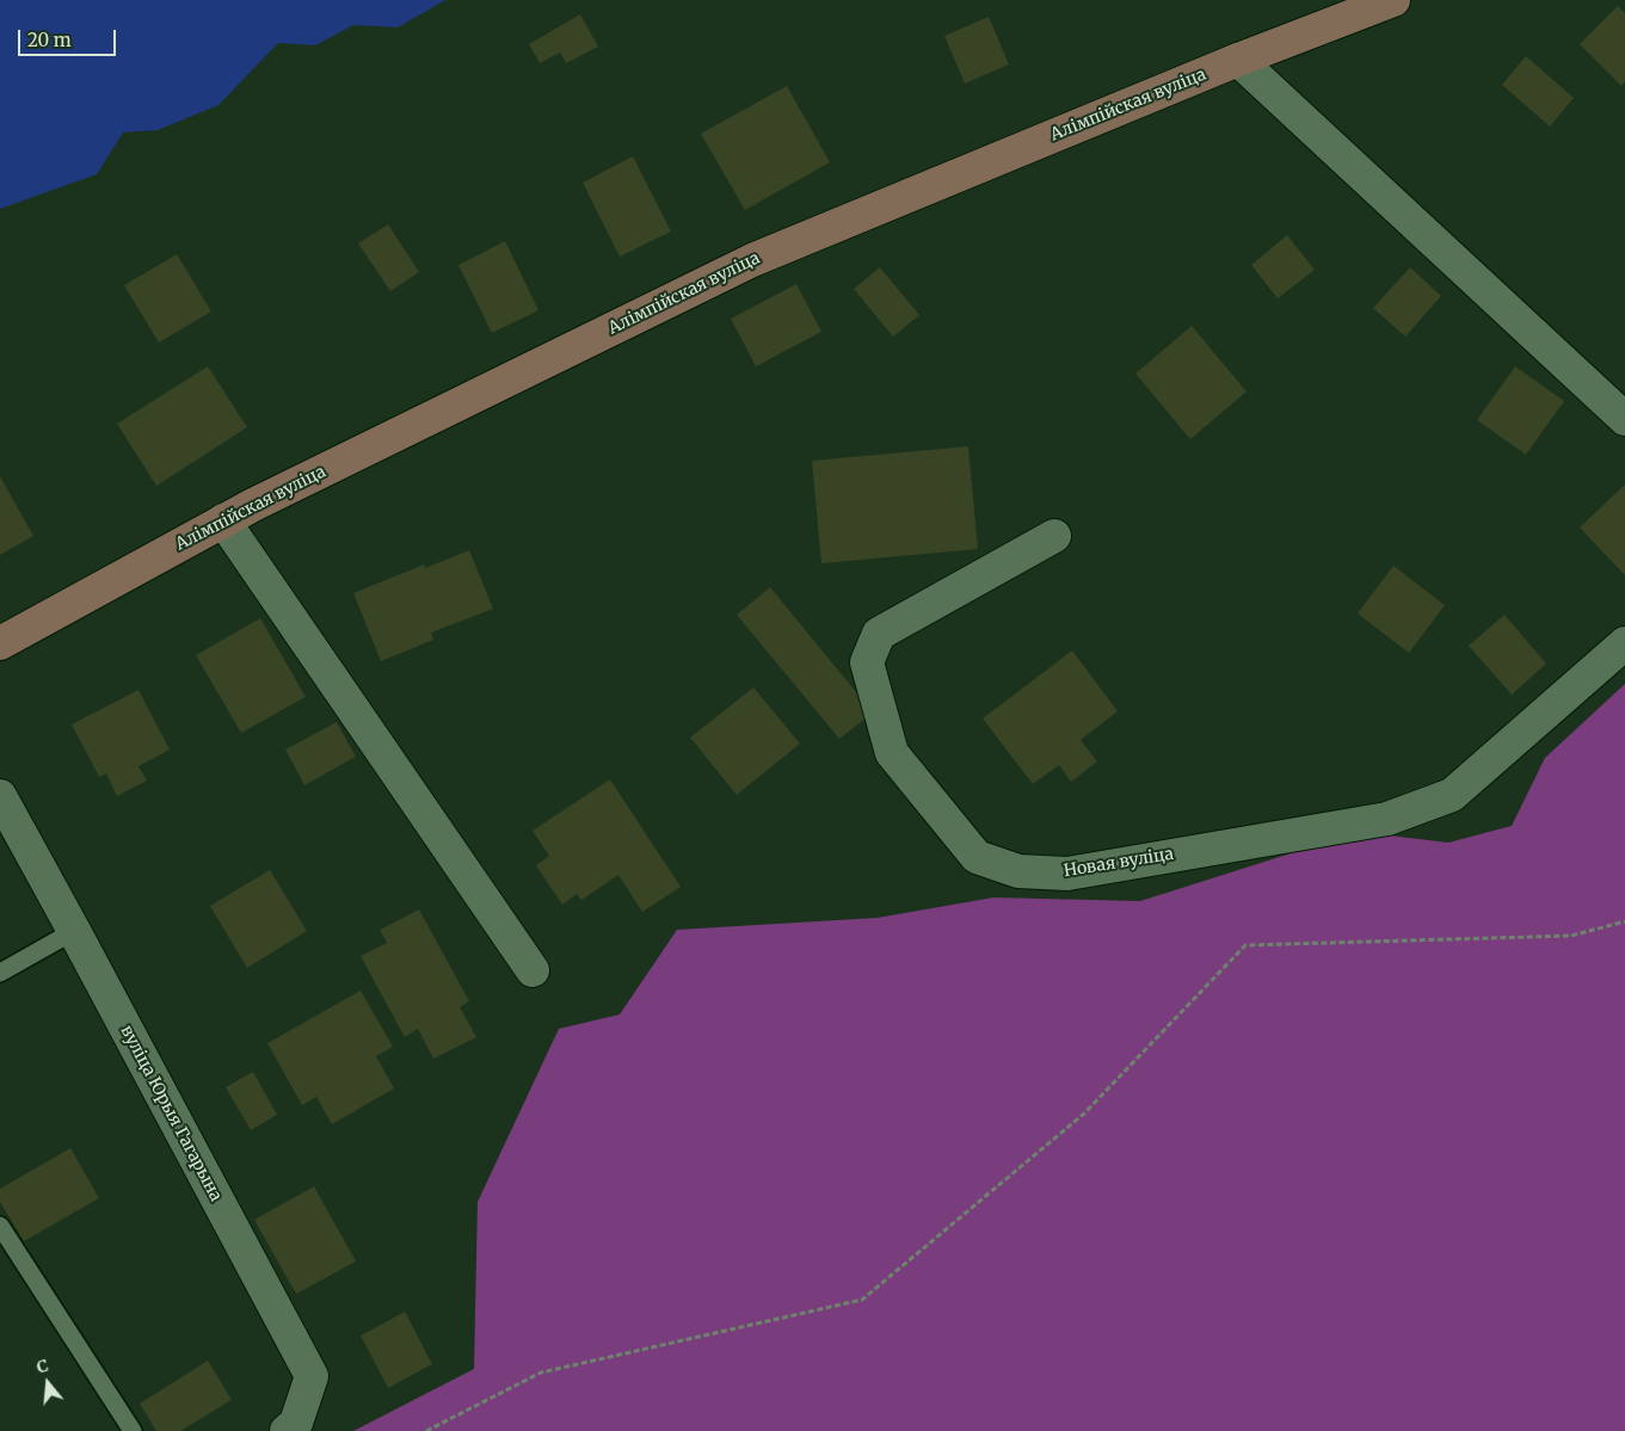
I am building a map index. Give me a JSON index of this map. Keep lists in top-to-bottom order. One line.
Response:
{"streets":{"street":["Алімпійская вуліца","Новая вуліца","вуліца Юрыя Гагарына"]},"scale_bar":"20 m","north":"top"}
